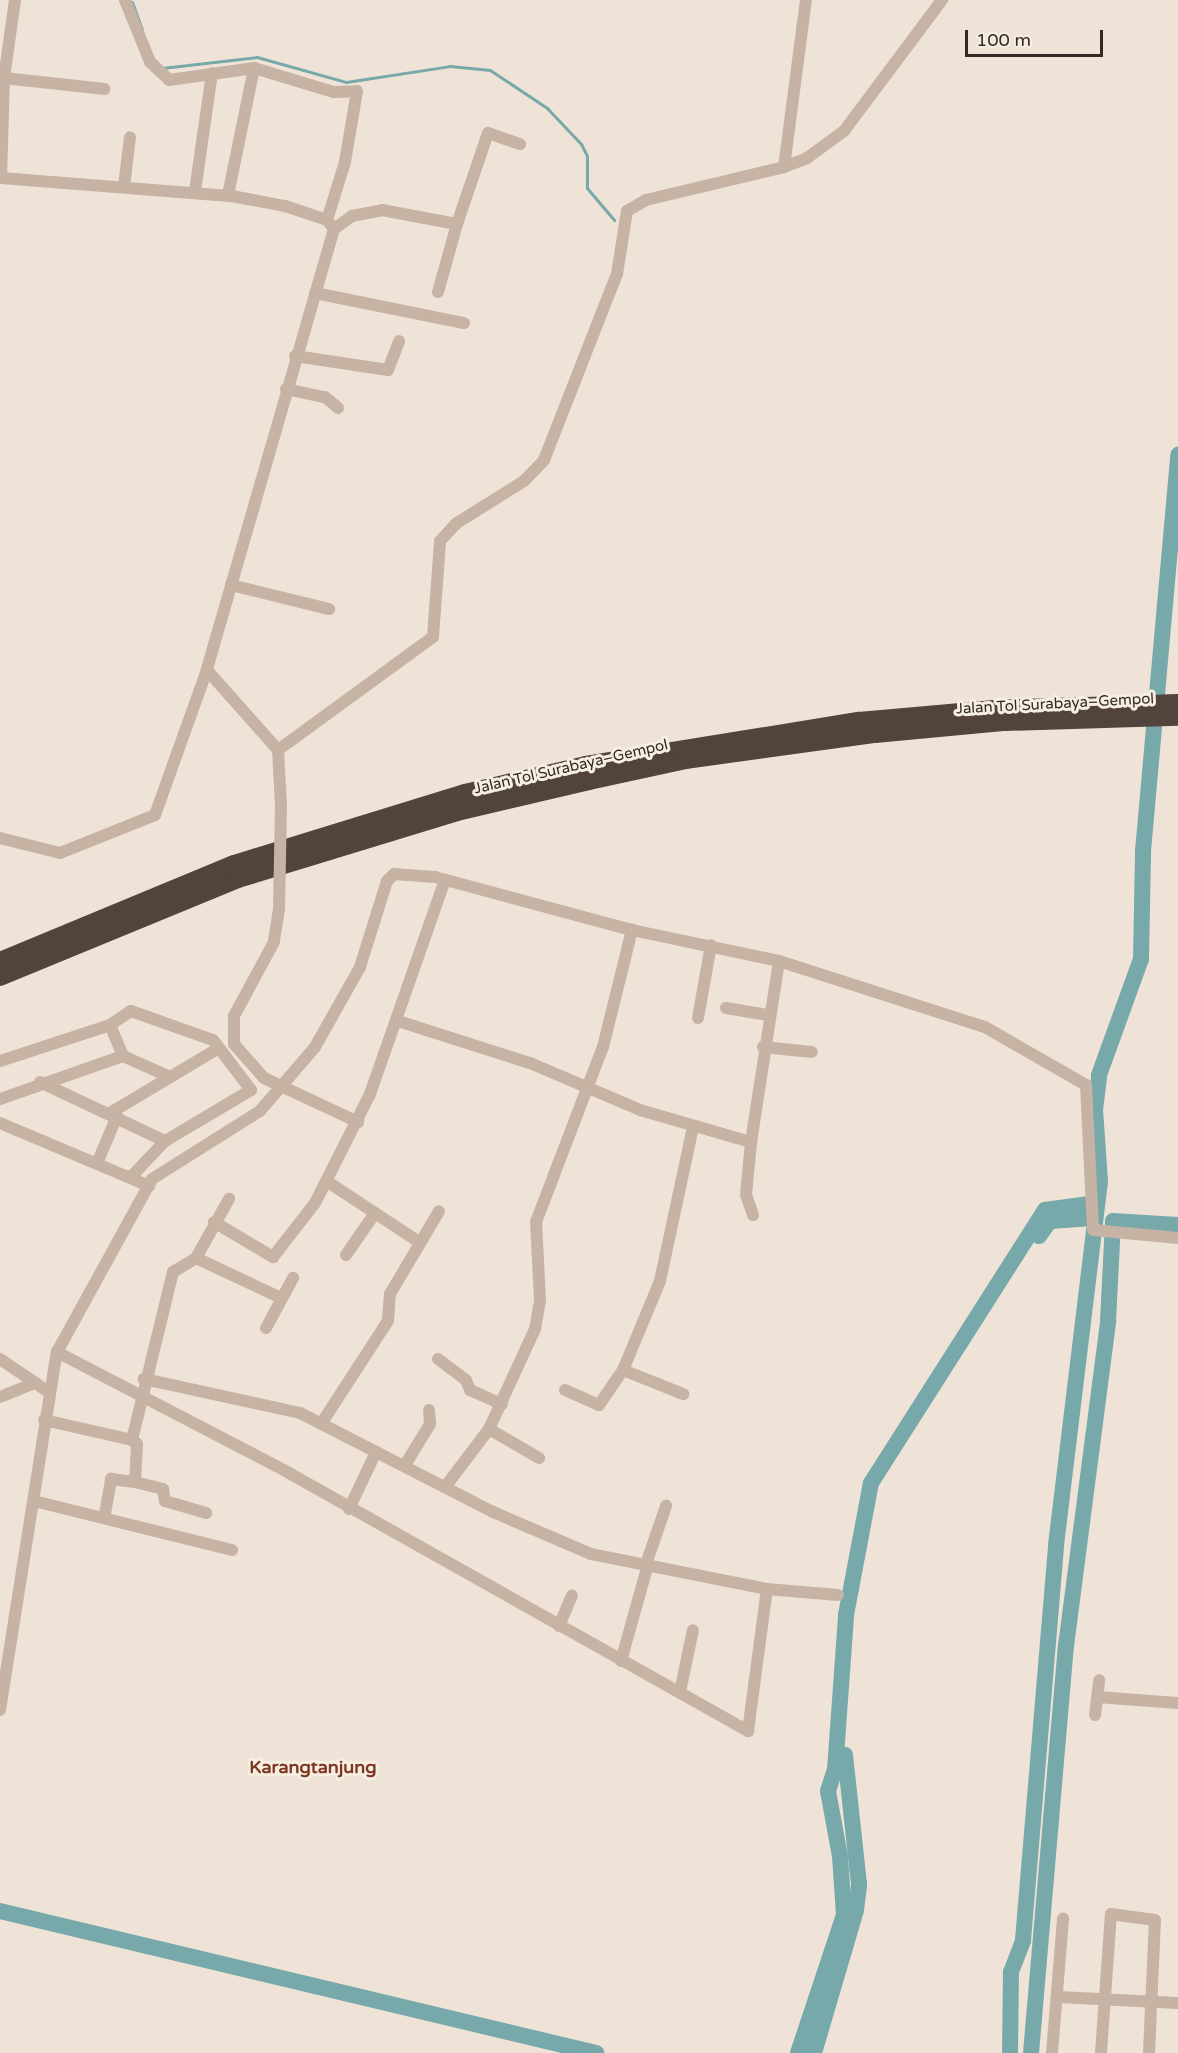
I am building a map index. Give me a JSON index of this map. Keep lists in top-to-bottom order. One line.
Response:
{"streets":{"highway":["Jalan Tol Surabaya–Gempol"]},"districts":["Karangtanjung"],"scale_bar":"100 m"}
